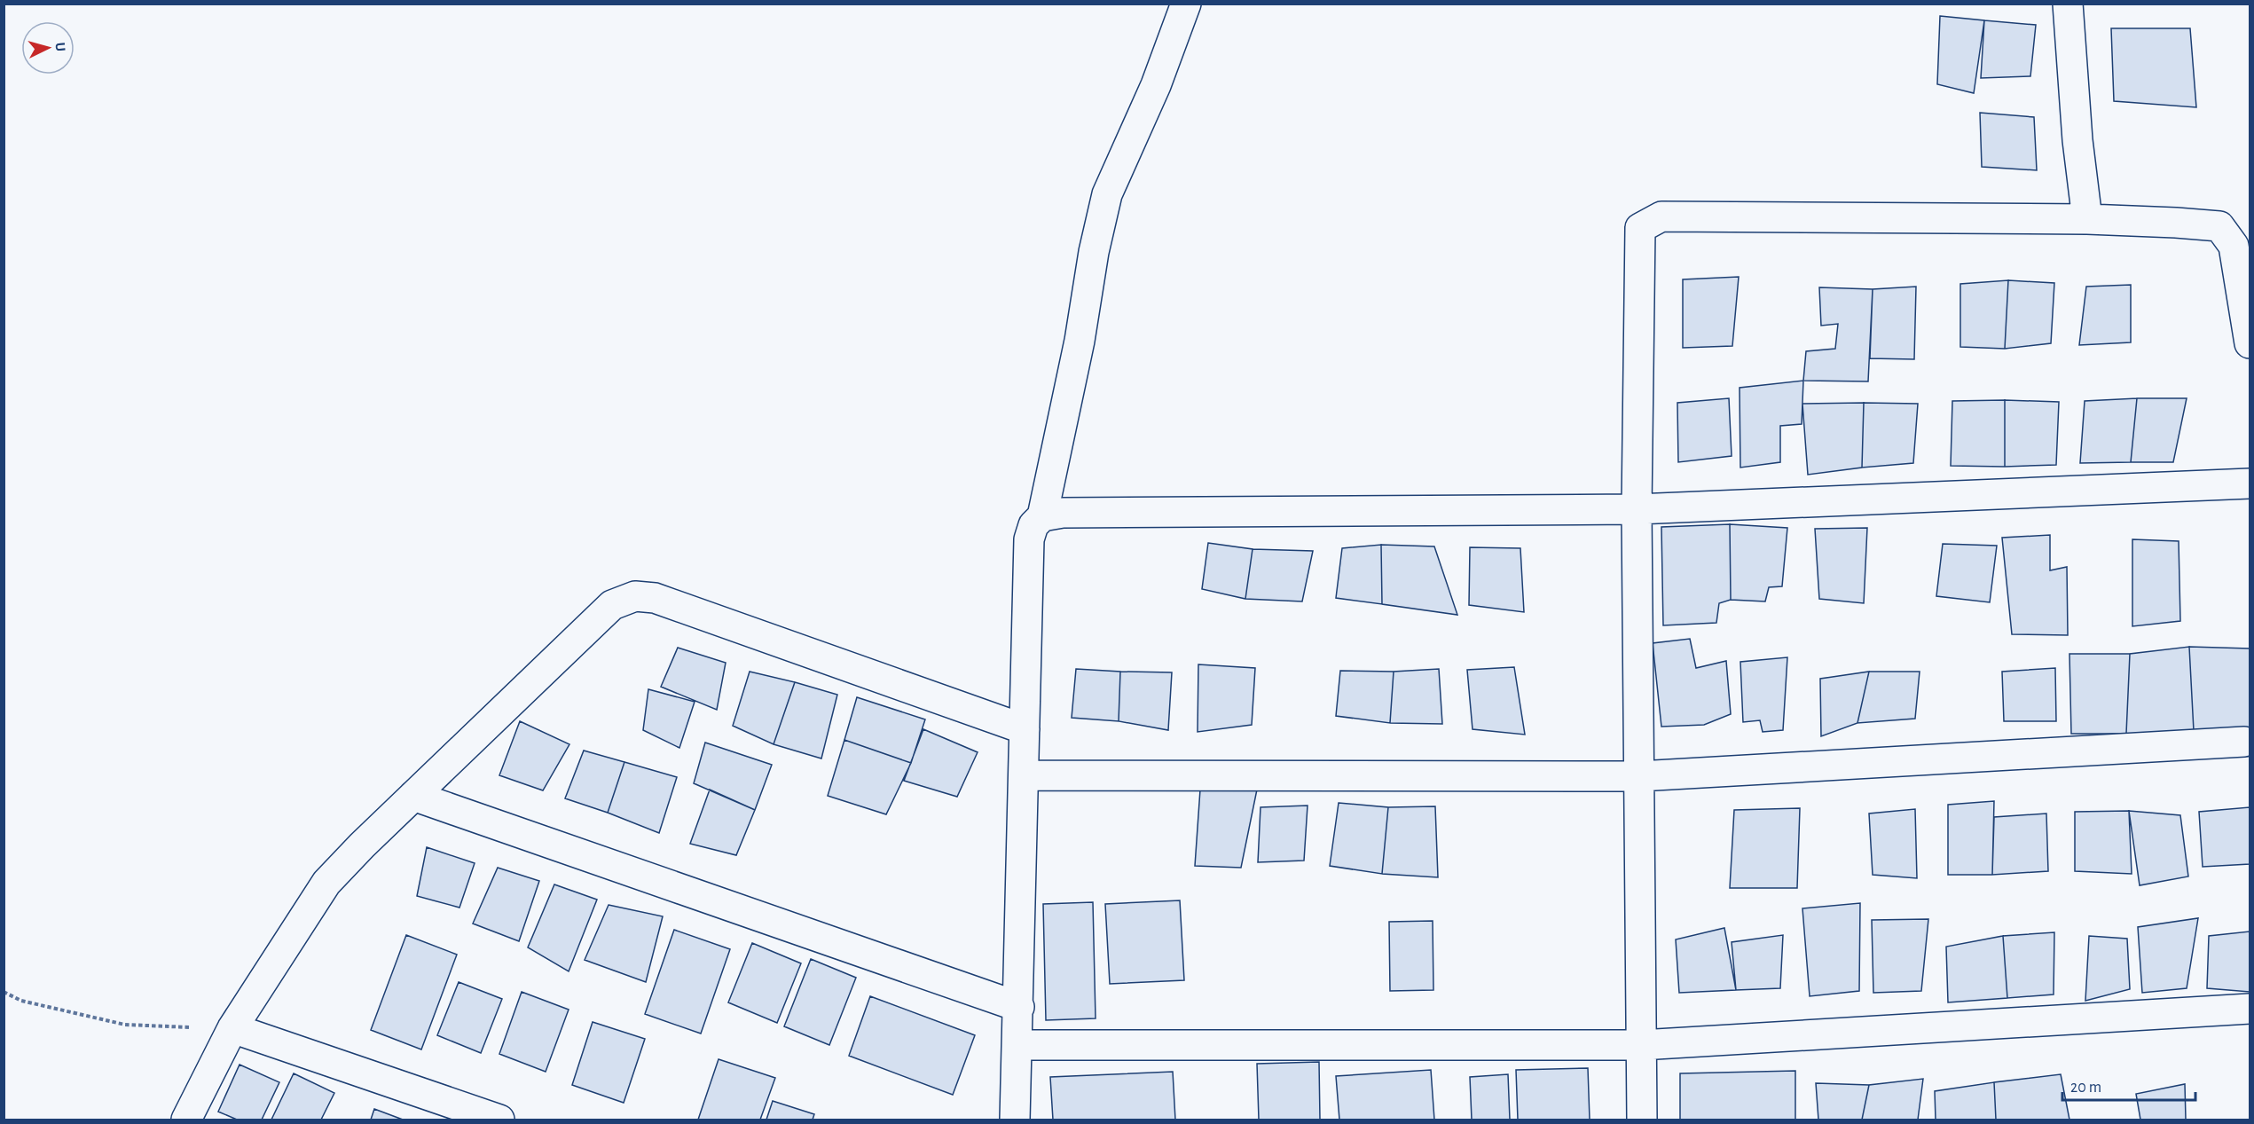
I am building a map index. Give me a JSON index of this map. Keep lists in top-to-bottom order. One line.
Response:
{"scale_bar":"20 m","north":"right"}
